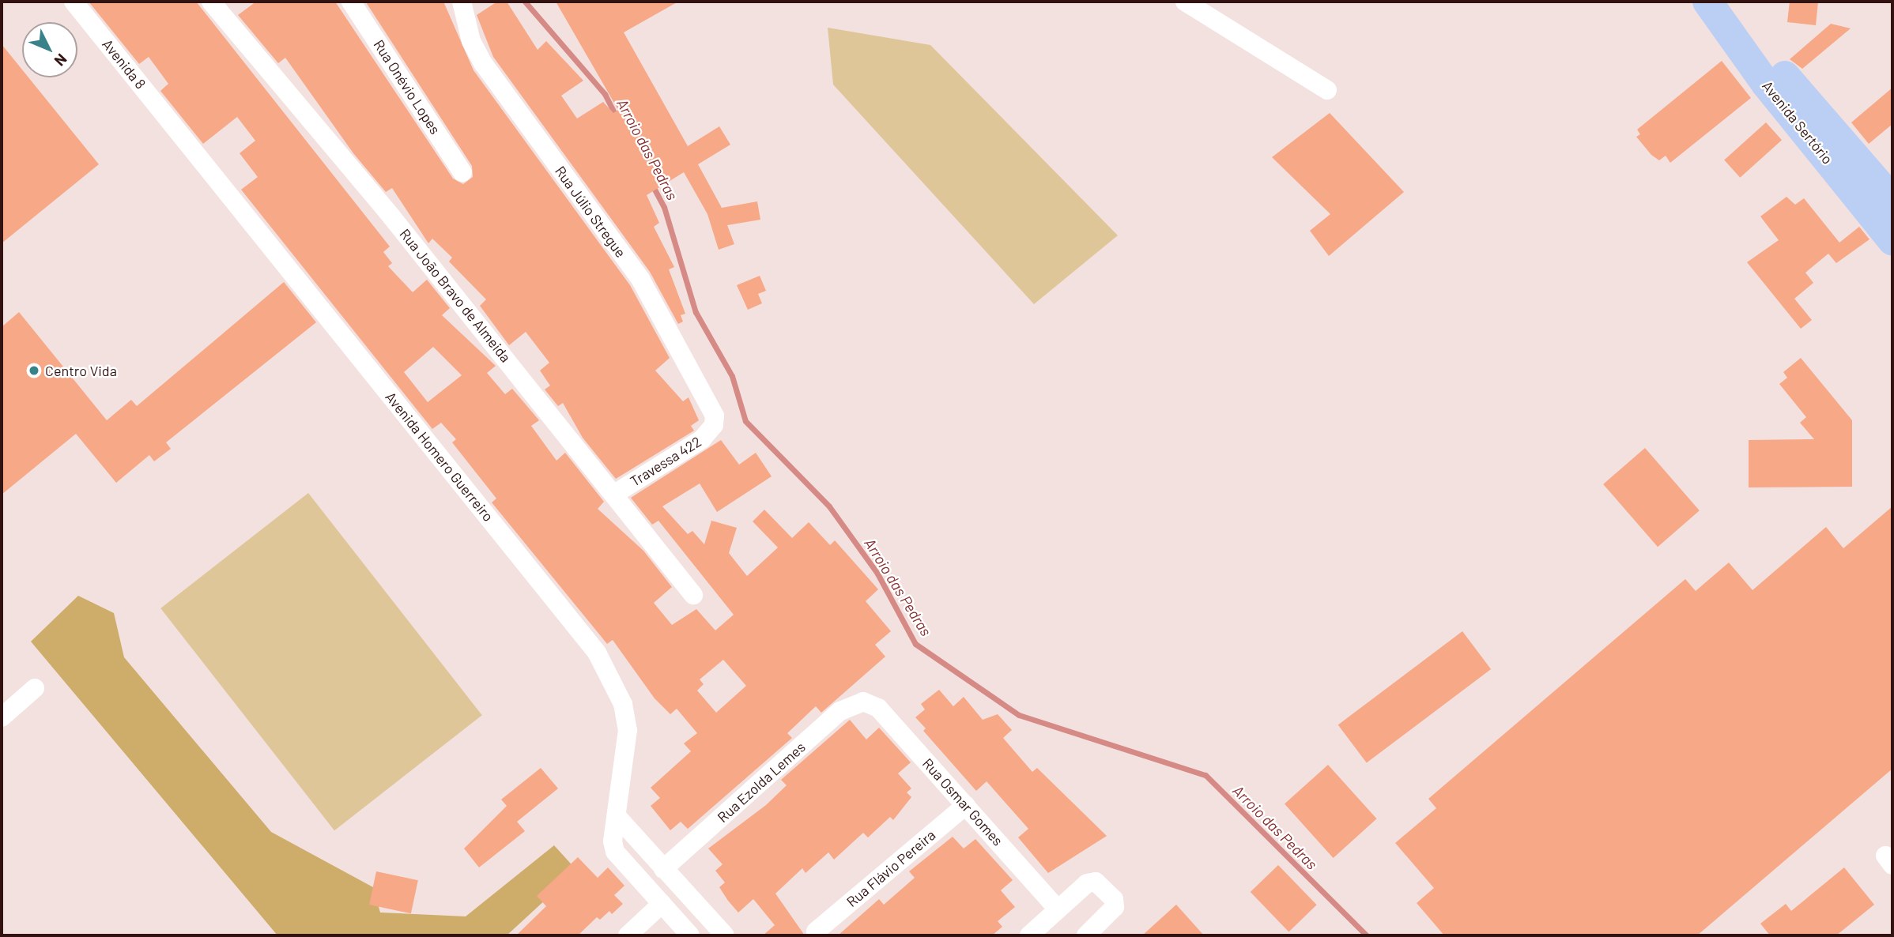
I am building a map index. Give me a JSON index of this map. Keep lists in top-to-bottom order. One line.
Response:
{"streets":{"main road":["Avenida Sertório"],"street":["Avenida 8","Rua Onévio Lopes","Rua Júlio Stregue","Rua João Bravo de Almeida","Avenida Homero Guerreiro","Travessa 422","Rua Ezolda Lemes","Rua Osmar Gomes","Rua Flávio Pereira"]},"crossings":[["Avenida 8","Avenida Homero Guerreiro"],["Rua Júlio Stregue","Travessa 422"],["Rua João Bravo de Almeida","Travessa 422"],["Rua Ezolda Lemes","Rua Osmar Gomes"],["Rua Osmar Gomes","Rua Flávio Pereira"]],"water":["Arroio das Pedras"],"places":["Centro Vida"],"north":"bottom right"}
